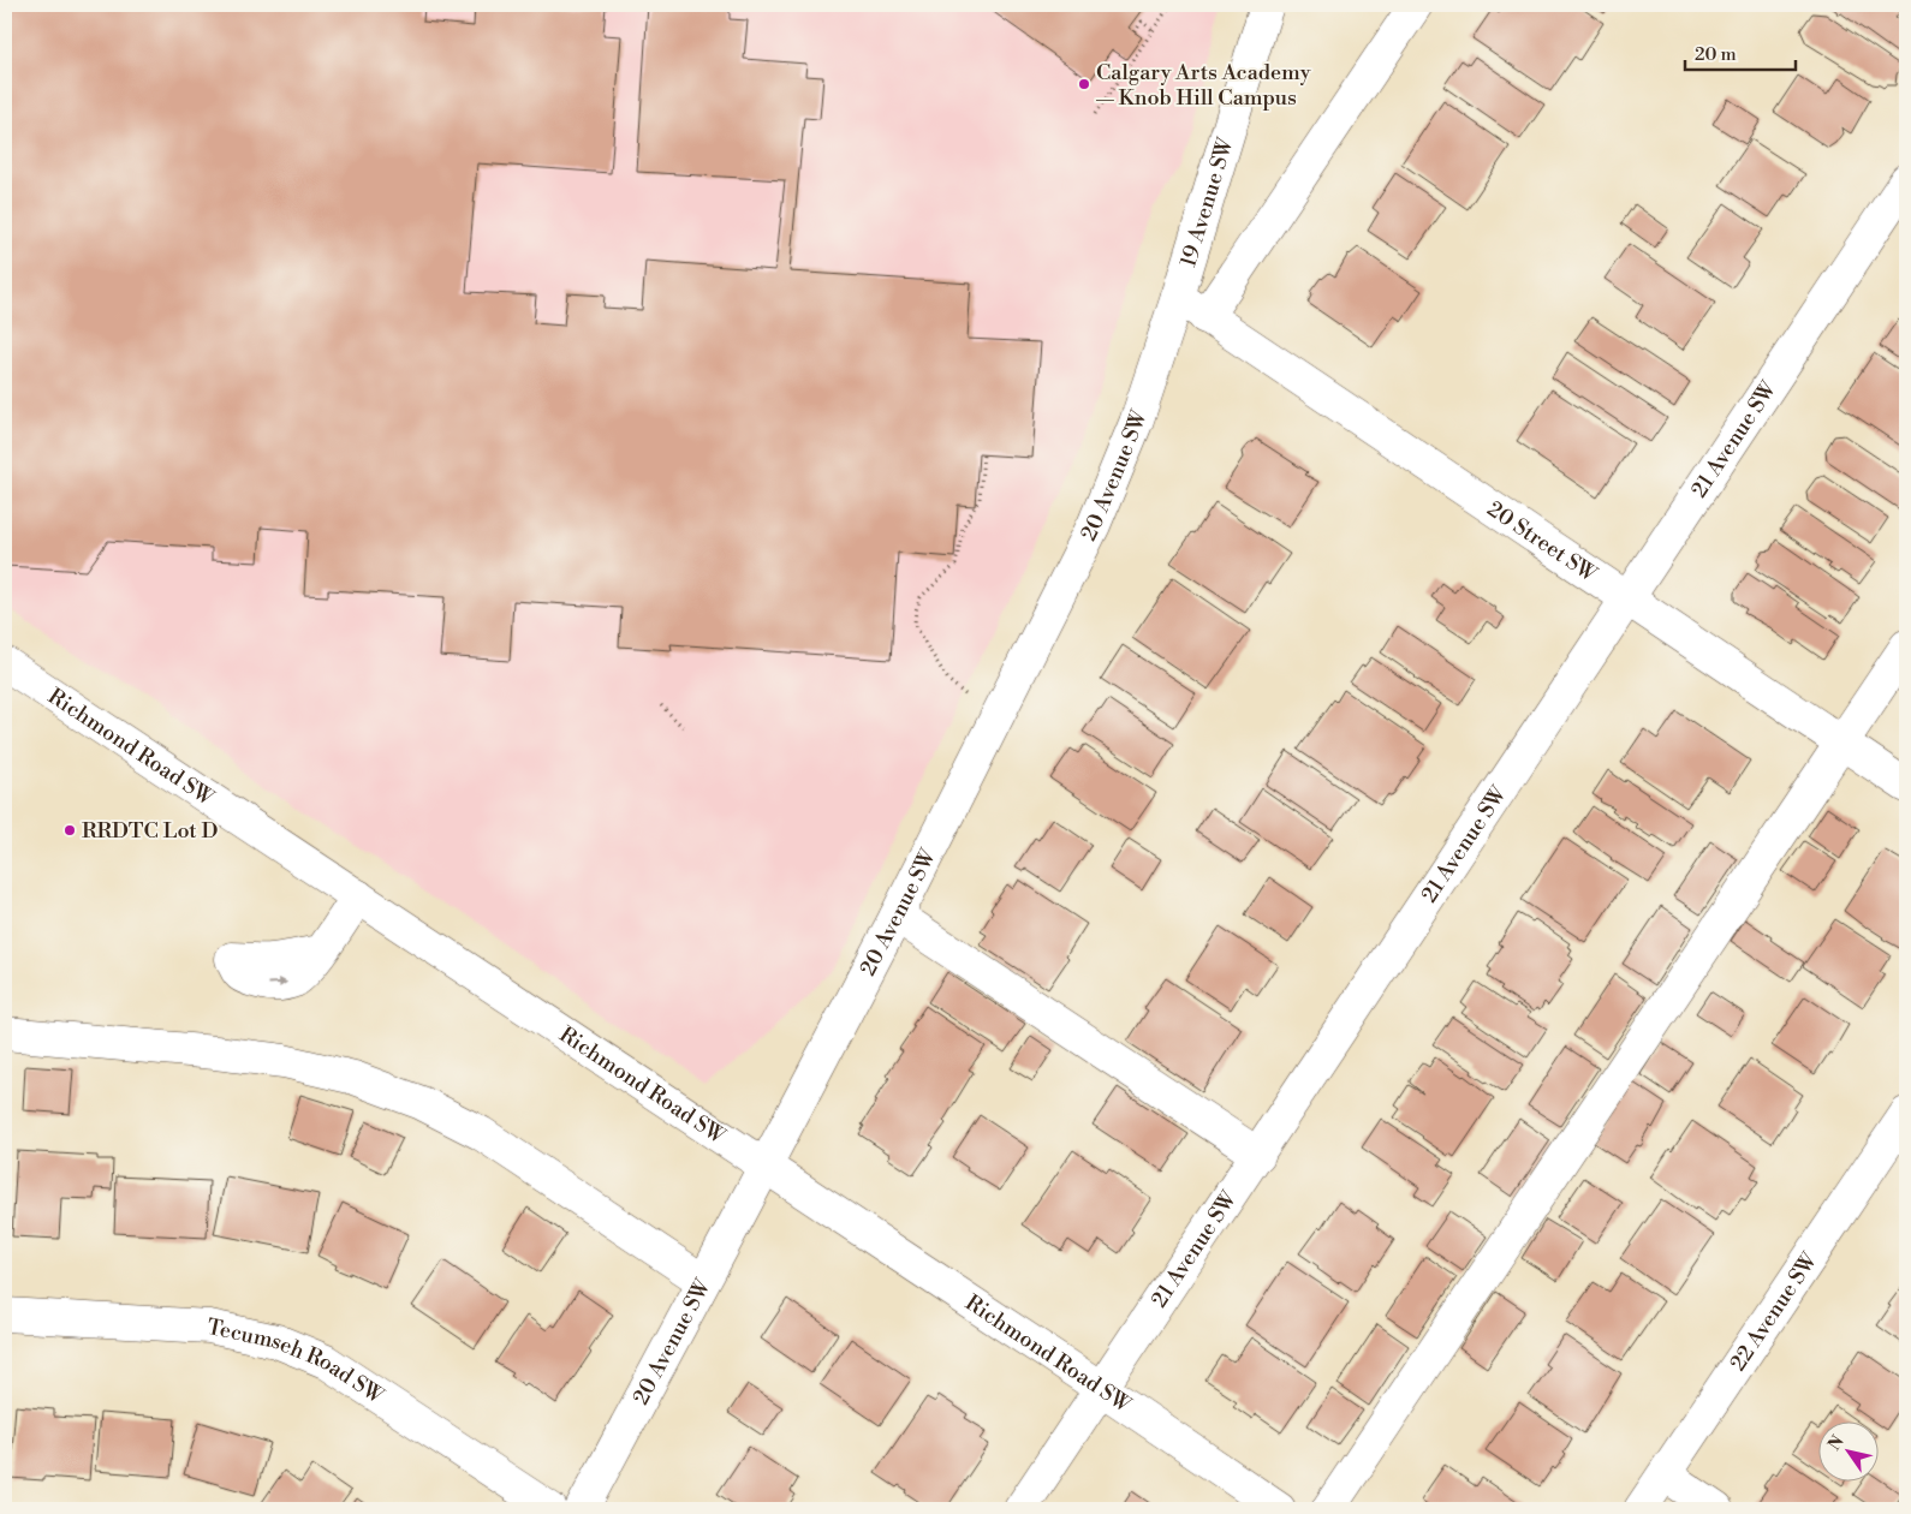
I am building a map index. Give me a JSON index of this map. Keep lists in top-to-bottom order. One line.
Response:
{"streets":{"street":["19 Avenue SW","21 Avenue SW","20 Avenue SW","20 Street SW","Richmond Road SW","22 Avenue SW","Tecumseh Road SW"]},"crossings":[["19 Avenue SW","20 Avenue SW"],["19 Avenue SW","20 Street SW"],["21 Avenue SW","20 Street SW"],["21 Avenue SW","Richmond Road SW"],["20 Avenue SW","20 Street SW"],["20 Avenue SW","Richmond Road SW"]],"places":["Calgary Arts Academy — Knob Hill Campus","RRDTC Lot D"],"scale_bar":"20 m","north":"top left"}
